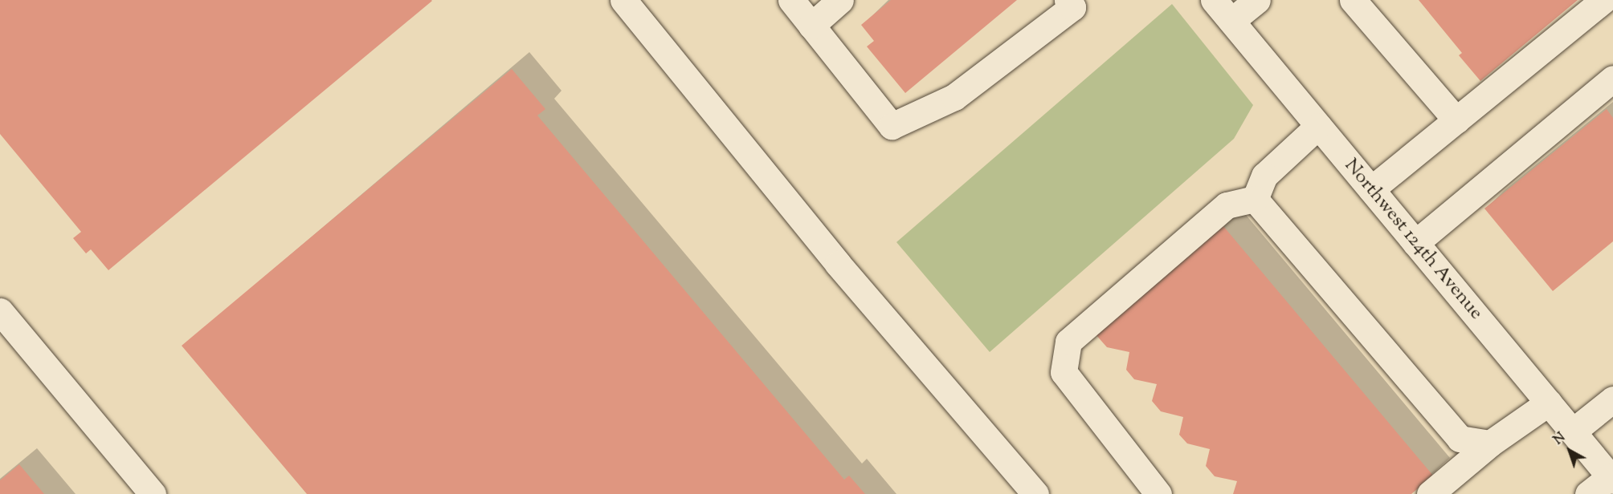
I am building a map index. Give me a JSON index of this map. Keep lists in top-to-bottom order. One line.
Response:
{"streets":{"street":["Northwest 124th Avenue"]},"north":"top left"}
